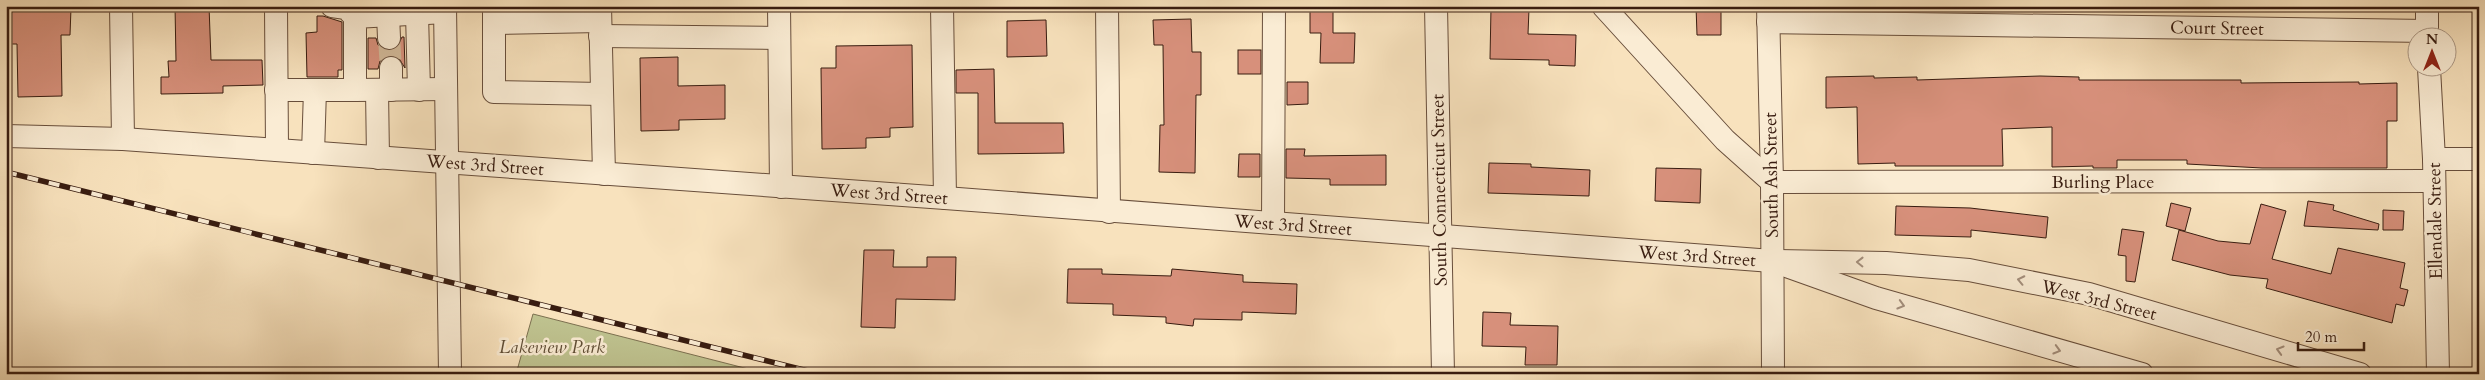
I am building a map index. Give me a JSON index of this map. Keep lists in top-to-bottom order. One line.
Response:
{"streets":{"street":["Court Street","West 3rd Street","South Ash Street","Burling Place","South Connecticut Street","Ellendale Street"]},"crossings":[["Court Street","South Ash Street"],["West 3rd Street","South Ash Street"],["West 3rd Street","South Connecticut Street"],["South Ash Street","Burling Place"],["Burling Place","Ellendale Street"]],"parks":["Lakeview Park"],"scale_bar":"20 m","north":"top"}
